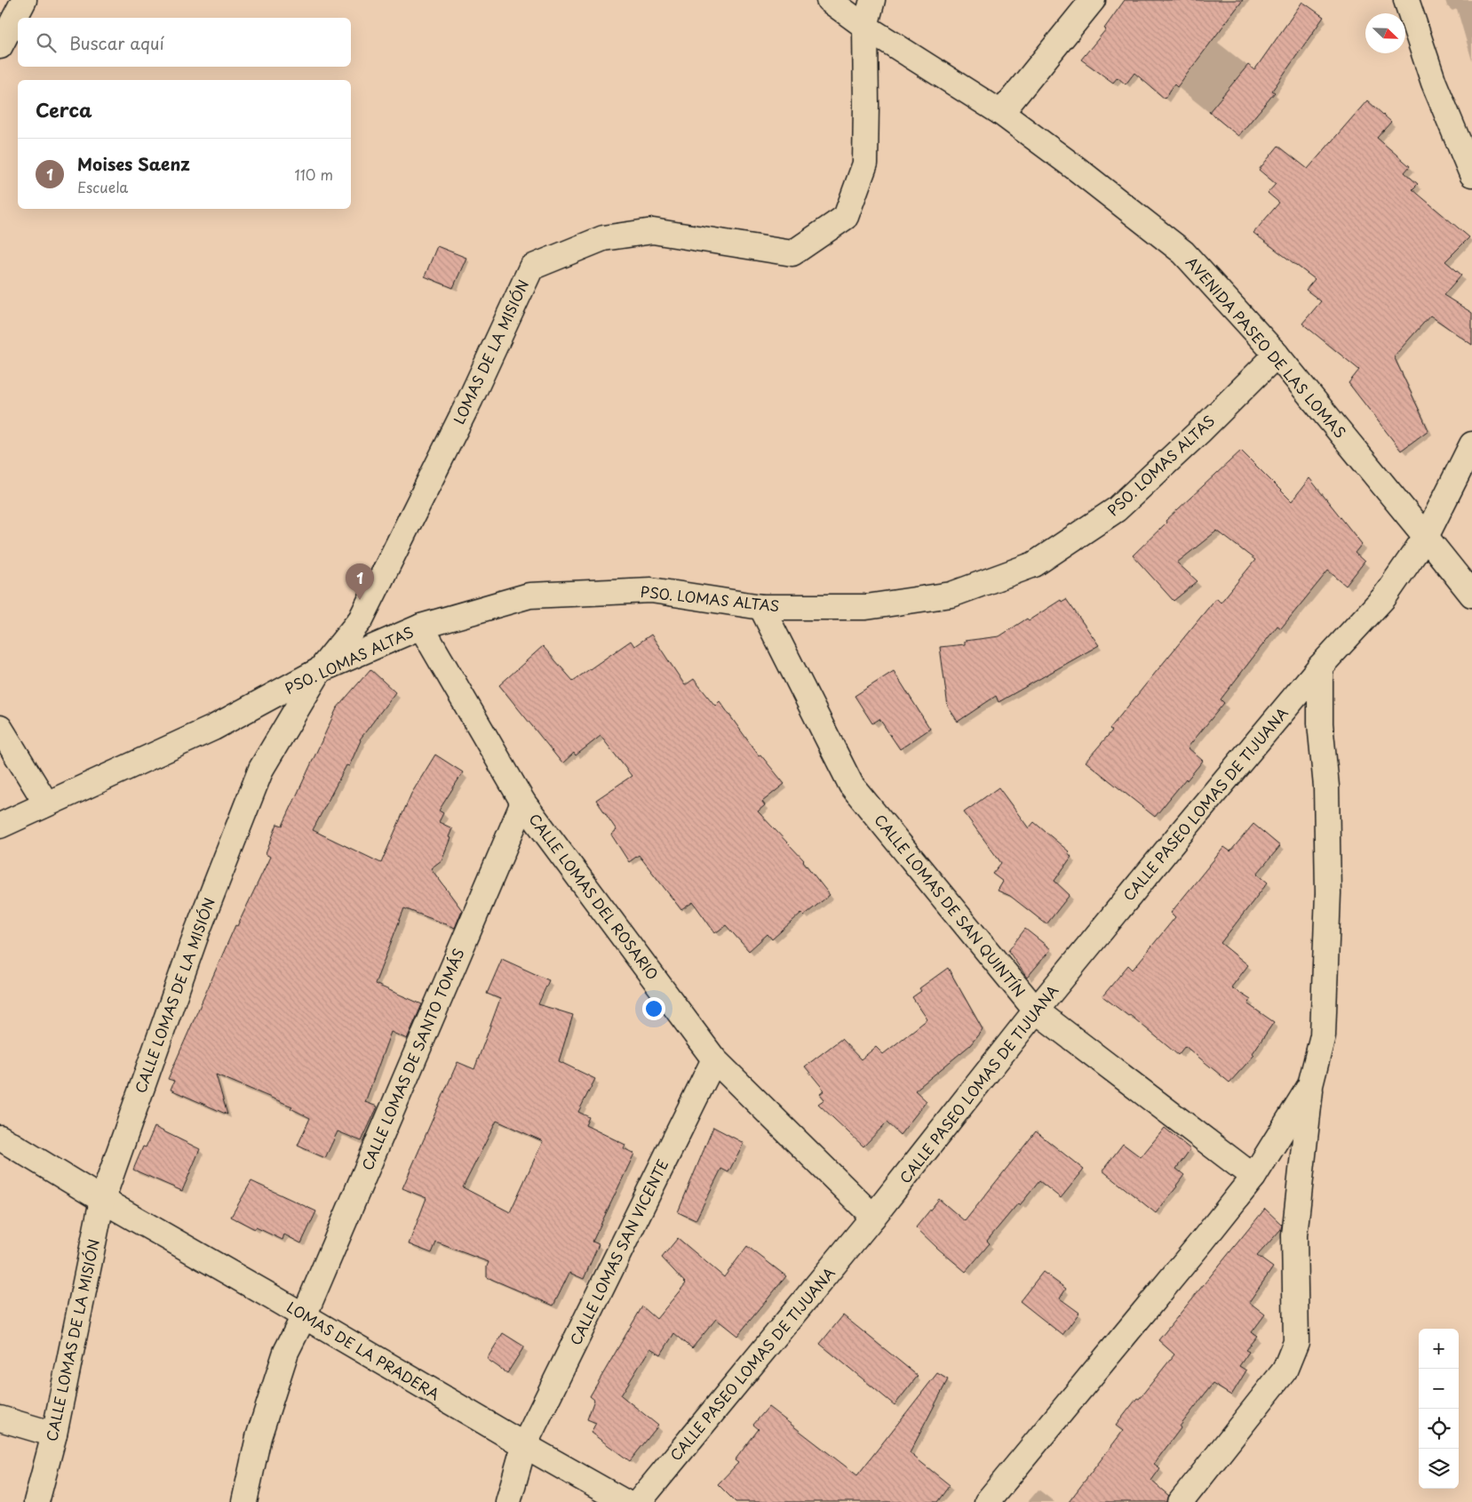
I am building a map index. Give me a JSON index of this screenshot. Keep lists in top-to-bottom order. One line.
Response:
{"streets":{"street":["AVENIDA PASEO DE LAS LOMAS","LOMAS DE LA MISIÓN","PSO. LOMAS ALTAS","CALLE PASEO LOMAS DE TIJUANA","CALLE LOMAS DEL ROSARIO","CALLE LOMAS DE SAN QUINTÍN","CALLE LOMAS DE LA MISIÓN","CALLE LOMAS DE SANTO TOMÁS","CALLE LOMAS SAN VICENTE","LOMAS DE LA PRADERA"]},"crossings":[["AVENIDA PASEO DE LAS LOMAS","LOMAS DE LA MISIÓN"],["AVENIDA PASEO DE LAS LOMAS","PSO. LOMAS ALTAS"],["AVENIDA PASEO DE LAS LOMAS","CALLE PASEO LOMAS DE TIJUANA"],["LOMAS DE LA MISIÓN","CALLE LOMAS DE LA MISIÓN"],["PSO. LOMAS ALTAS","CALLE LOMAS DEL ROSARIO"],["PSO. LOMAS ALTAS","CALLE LOMAS DE SAN QUINTÍN"],["PSO. LOMAS ALTAS","CALLE LOMAS DE LA MISIÓN"],["CALLE PASEO LOMAS DE TIJUANA","CALLE LOMAS DEL ROSARIO"],["CALLE PASEO LOMAS DE TIJUANA","CALLE LOMAS DE SAN QUINTÍN"],["CALLE LOMAS DEL ROSARIO","CALLE LOMAS DE SANTO TOMÁS"],["CALLE LOMAS DEL ROSARIO","CALLE LOMAS SAN VICENTE"],["CALLE LOMAS DE LA MISIÓN","LOMAS DE LA PRADERA"],["CALLE LOMAS DE SANTO TOMÁS","LOMAS DE LA PRADERA"],["CALLE LOMAS SAN VICENTE","LOMAS DE LA PRADERA"]],"north":"bottom right","page":{"search":"Buscar aquí","heading":"Cerca","list":[{"mark":"1","name":"Moises Saenz","note":"Escuela","value":"110 m"}],"pins":"1","map_buttons":["+","−"]}}
